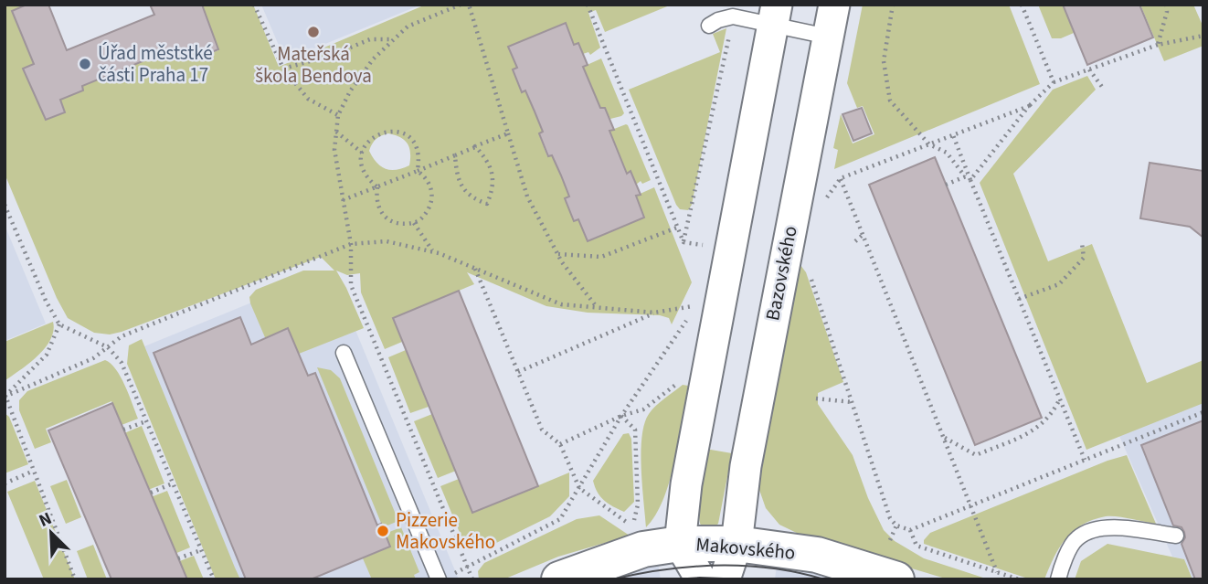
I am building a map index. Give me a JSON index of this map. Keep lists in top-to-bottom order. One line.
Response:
{"streets":{"street":["Bazovského","Makovského"]},"crossings":[["Bazovského","Makovského"]],"places":["Mateřská škola Bendova","Úřad měststké části Praha 17","Pizzerie Makovského"],"north":"top left"}
